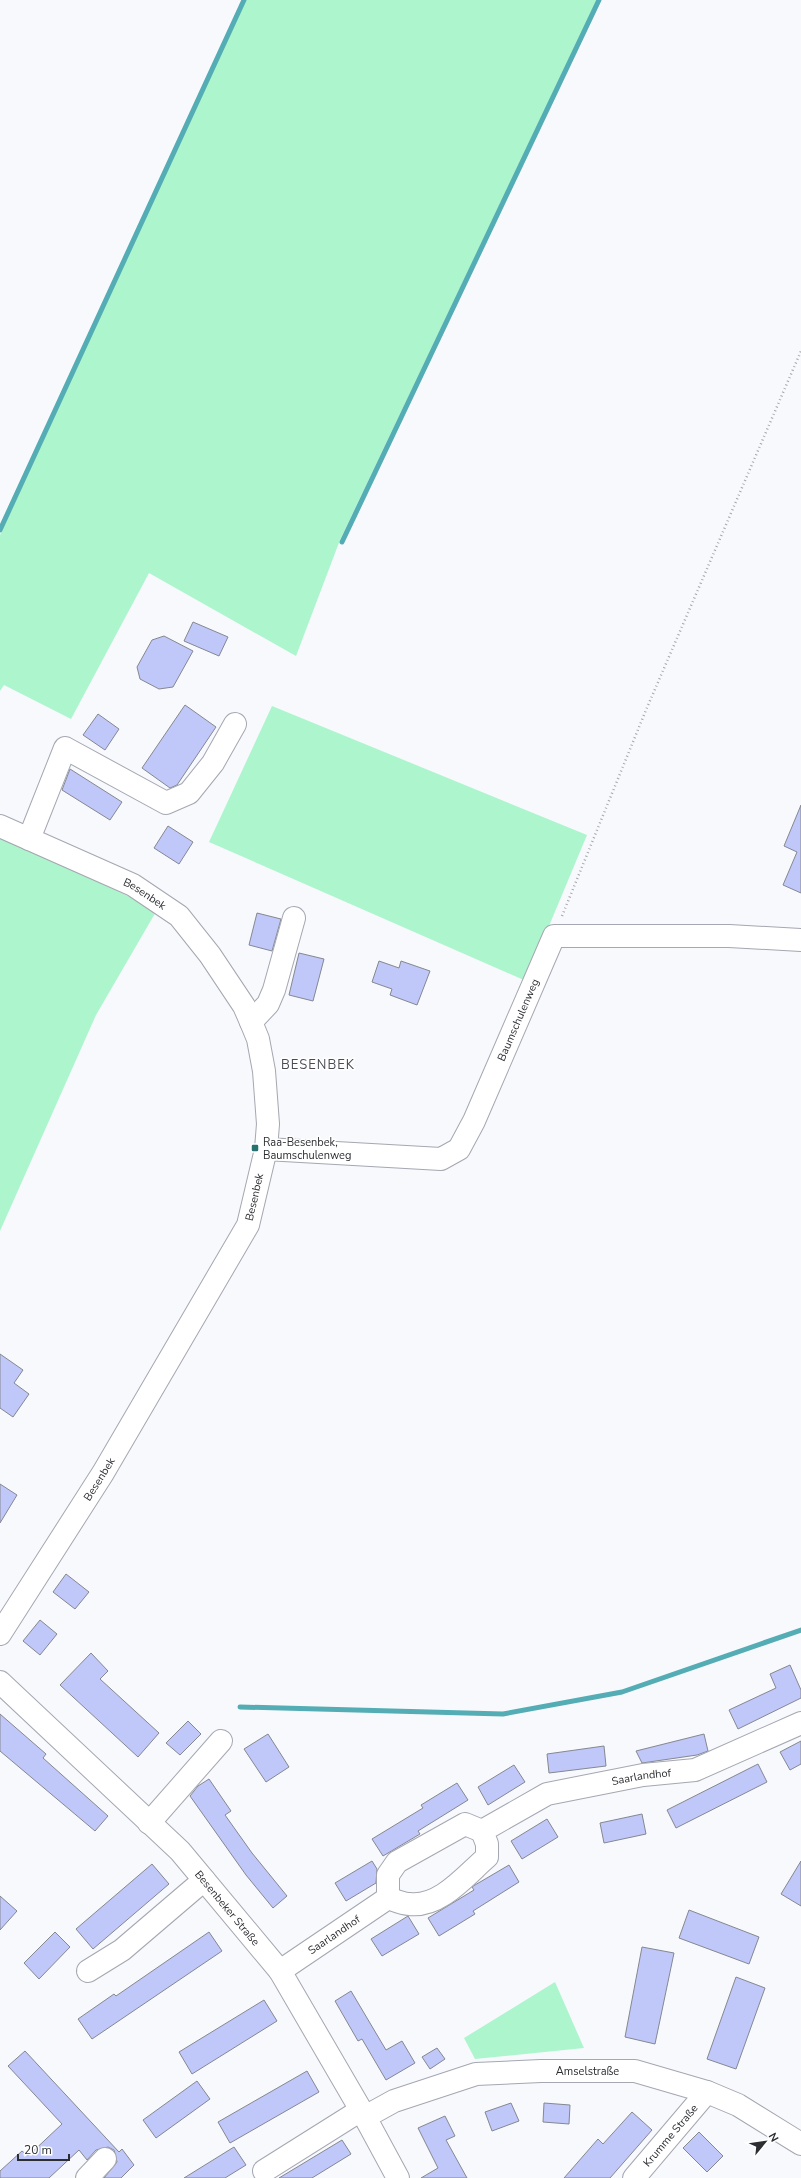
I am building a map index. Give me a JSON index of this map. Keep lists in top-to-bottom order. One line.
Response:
{"streets":{"street":["Besenbek","Baumschulenweg","Saarlandhof","Besenbeker Straße","Amselstraße","Krumme Straße"]},"crossings":[["Besenbek","Baumschulenweg"],["Saarlandhof","Besenbeker Straße"],["Besenbeker Straße","Amselstraße"],["Amselstraße","Krumme Straße"]],"districts":["BESENBEK"],"places":{"transit":["Raa-Besenbek, Baumschulenweg"]},"scale_bar":"20 m","north":"top right"}
